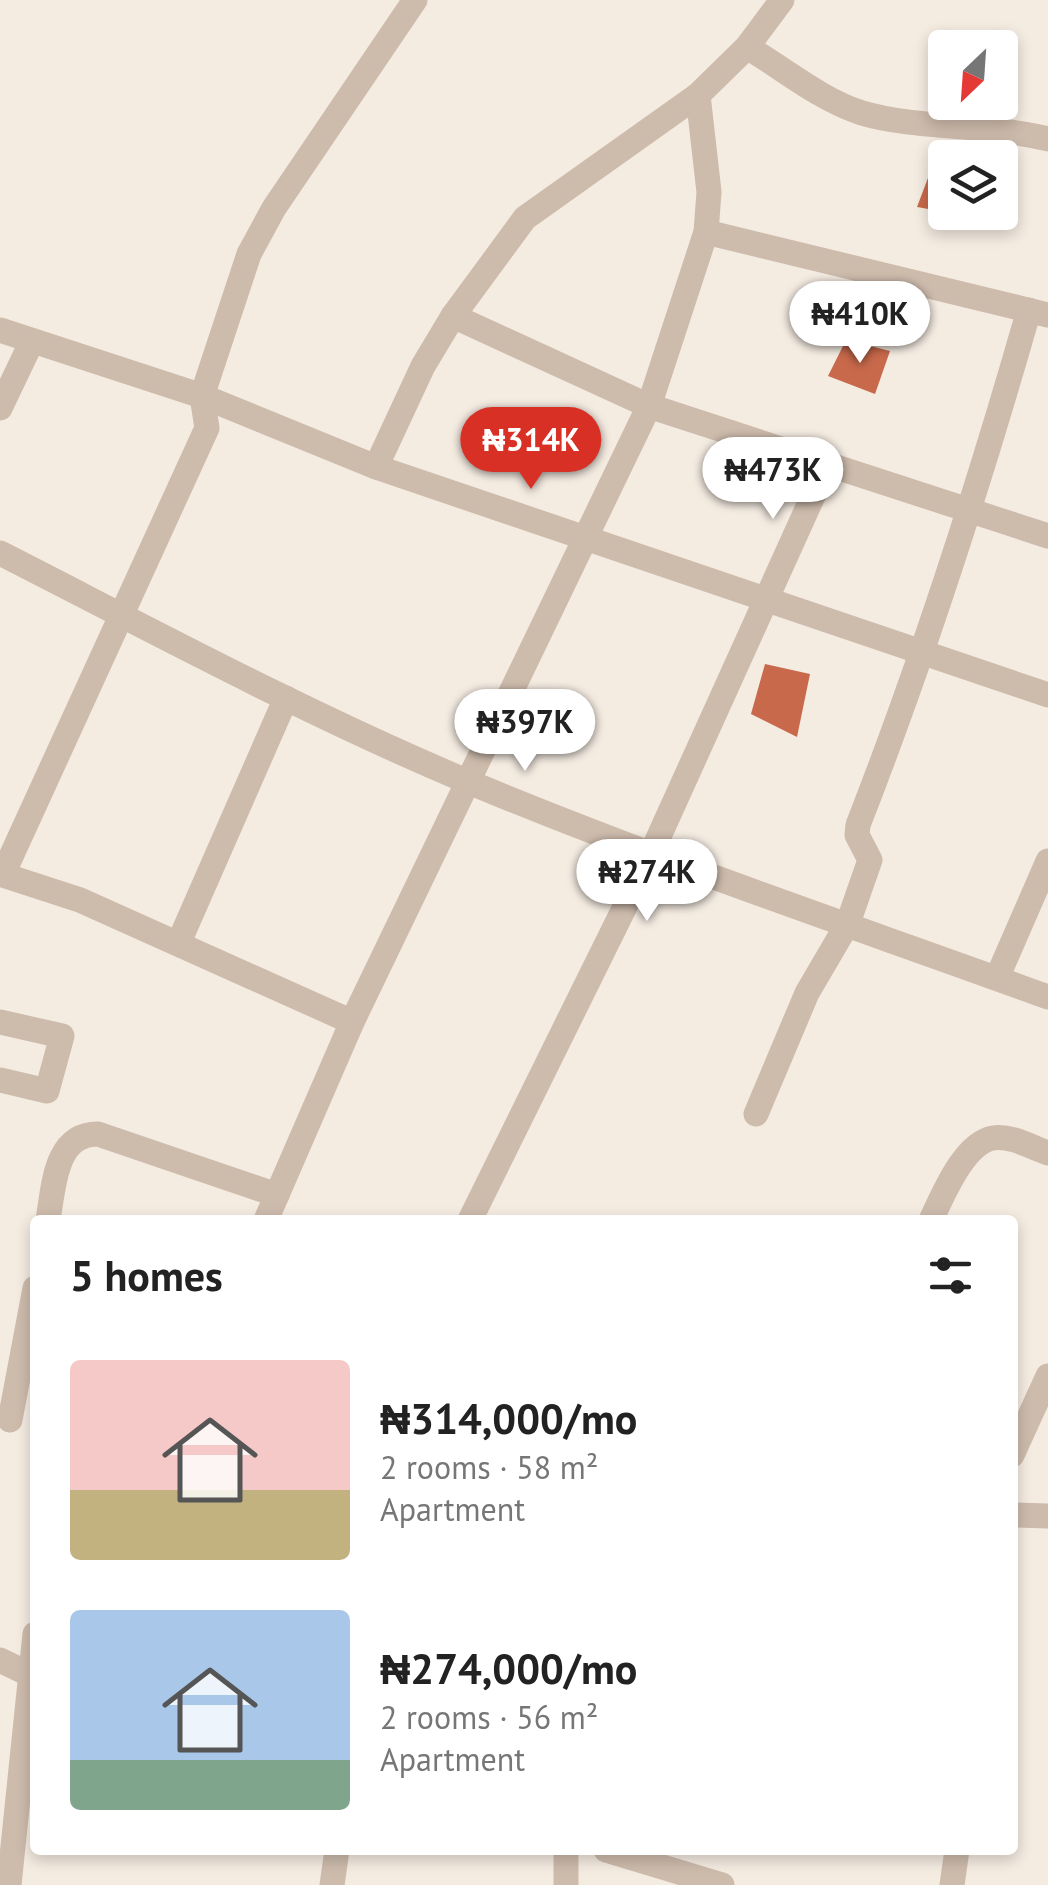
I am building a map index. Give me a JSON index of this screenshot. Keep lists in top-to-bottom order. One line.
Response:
{"north":"bottom left","page":{"price":["₦410K","₦314K","₦473K","₦397K","₦274K"],"heading":"5 homes","list":[{"name":"₦314,000/mo","note":"2 rooms · 58 m² · Apartment"},{"name":"₦274,000/mo","note":"2 rooms · 56 m² · Apartment"}]}}
